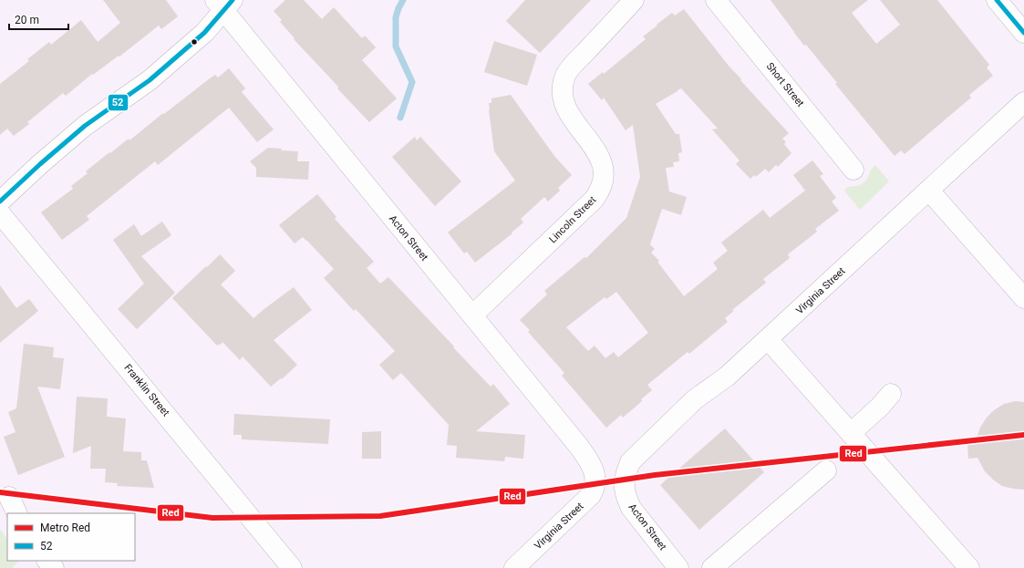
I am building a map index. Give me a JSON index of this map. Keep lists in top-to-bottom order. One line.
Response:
{"streets":{"street":["Short Street","Lincoln Street","Acton Street","Virginia Street","Franklin Street"]},"crossings":[["Lincoln Street","Acton Street"],["Acton Street","Virginia Street"]],"lines":["transit line 52","metro line Red"],"legend":["Metro Red","52"],"scale_bar":"20 m"}
